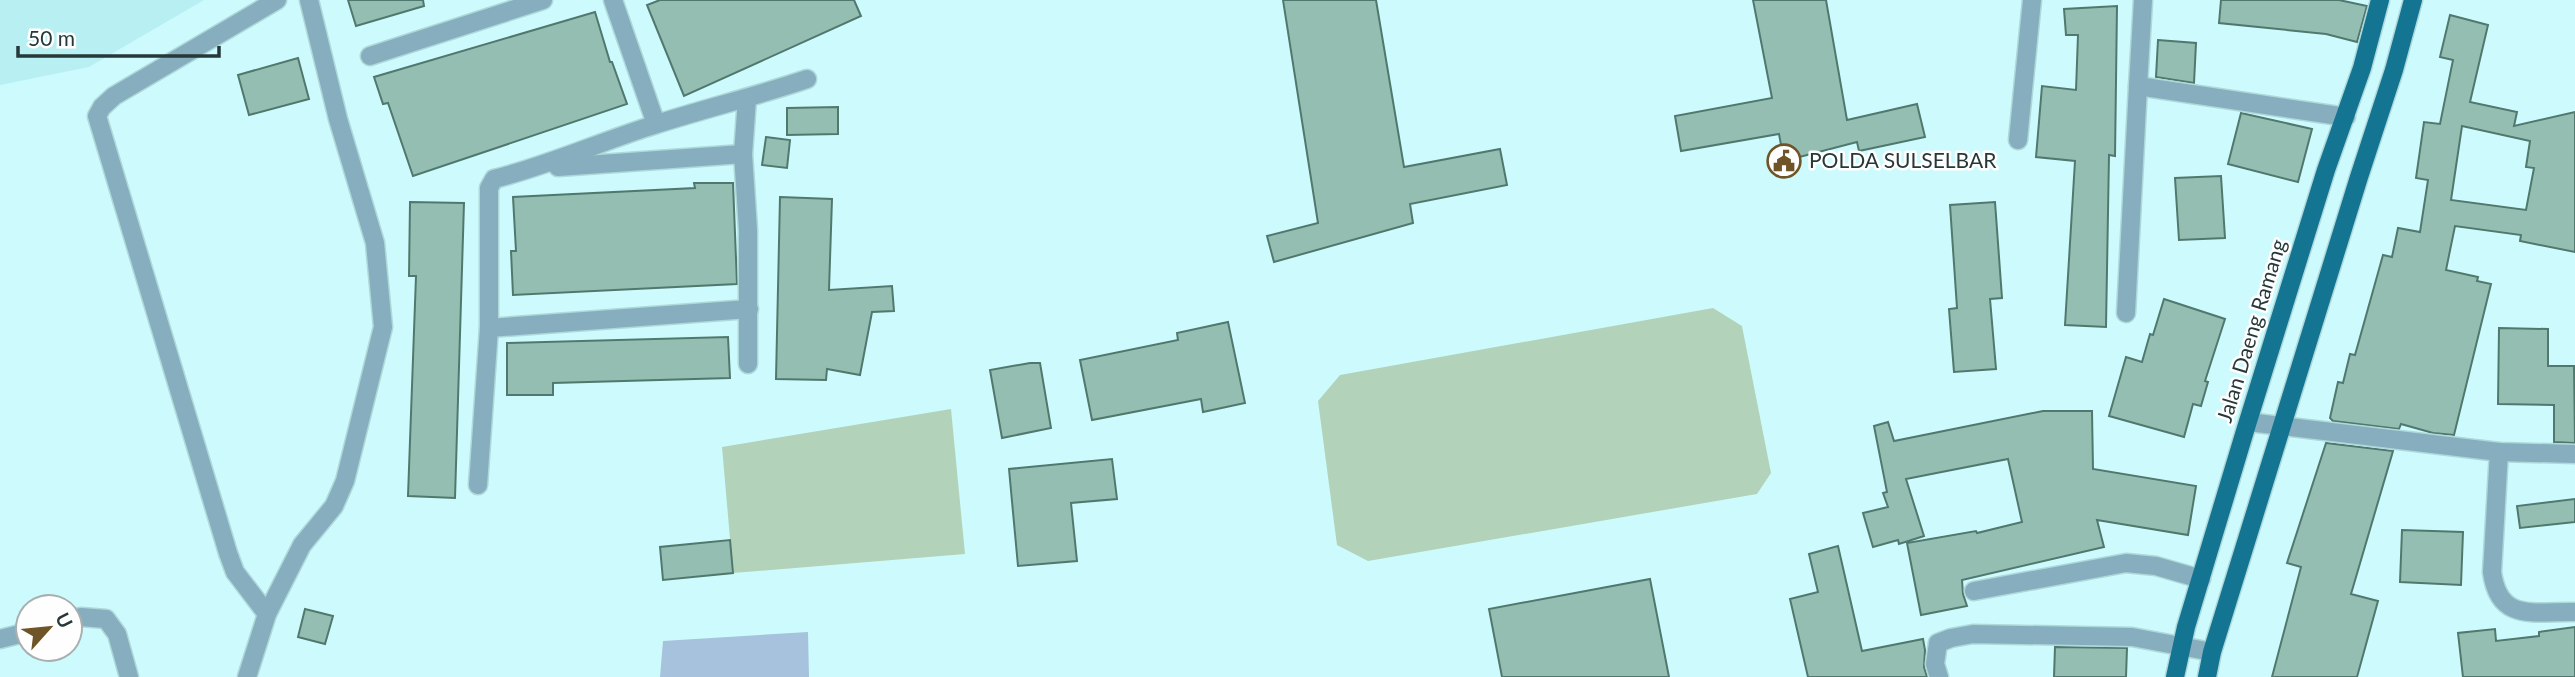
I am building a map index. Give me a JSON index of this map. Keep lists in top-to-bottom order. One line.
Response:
{"streets":{"main road":["Jalan Daeng Ramang"]},"places":{"public building":["POLDA SULSELBAR"]},"scale_bar":"50 m","north":"top right"}
